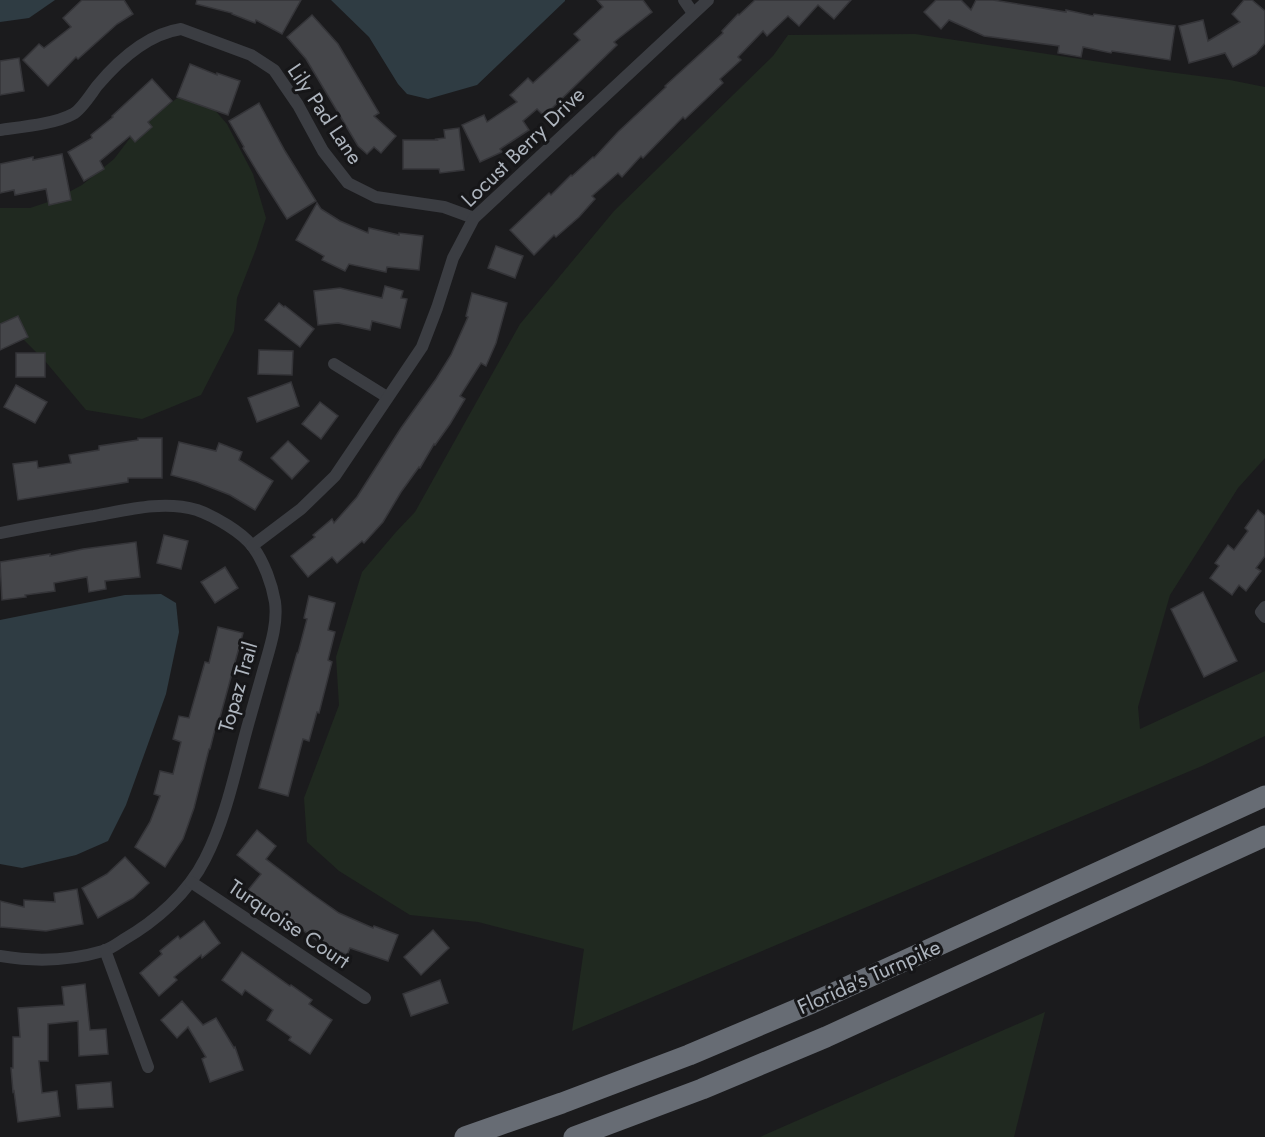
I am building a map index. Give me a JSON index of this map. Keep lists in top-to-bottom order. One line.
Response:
{"streets":{"highway":["Florida's Turnpike"],"street":["Lily Pad Lane","Locust Berry Drive","Topaz Trail","Turquoise Court"]},"crossings":[["Lily Pad Lane","Locust Berry Drive"],["Locust Berry Drive","Topaz Trail"],["Topaz Trail","Turquoise Court"]]}
